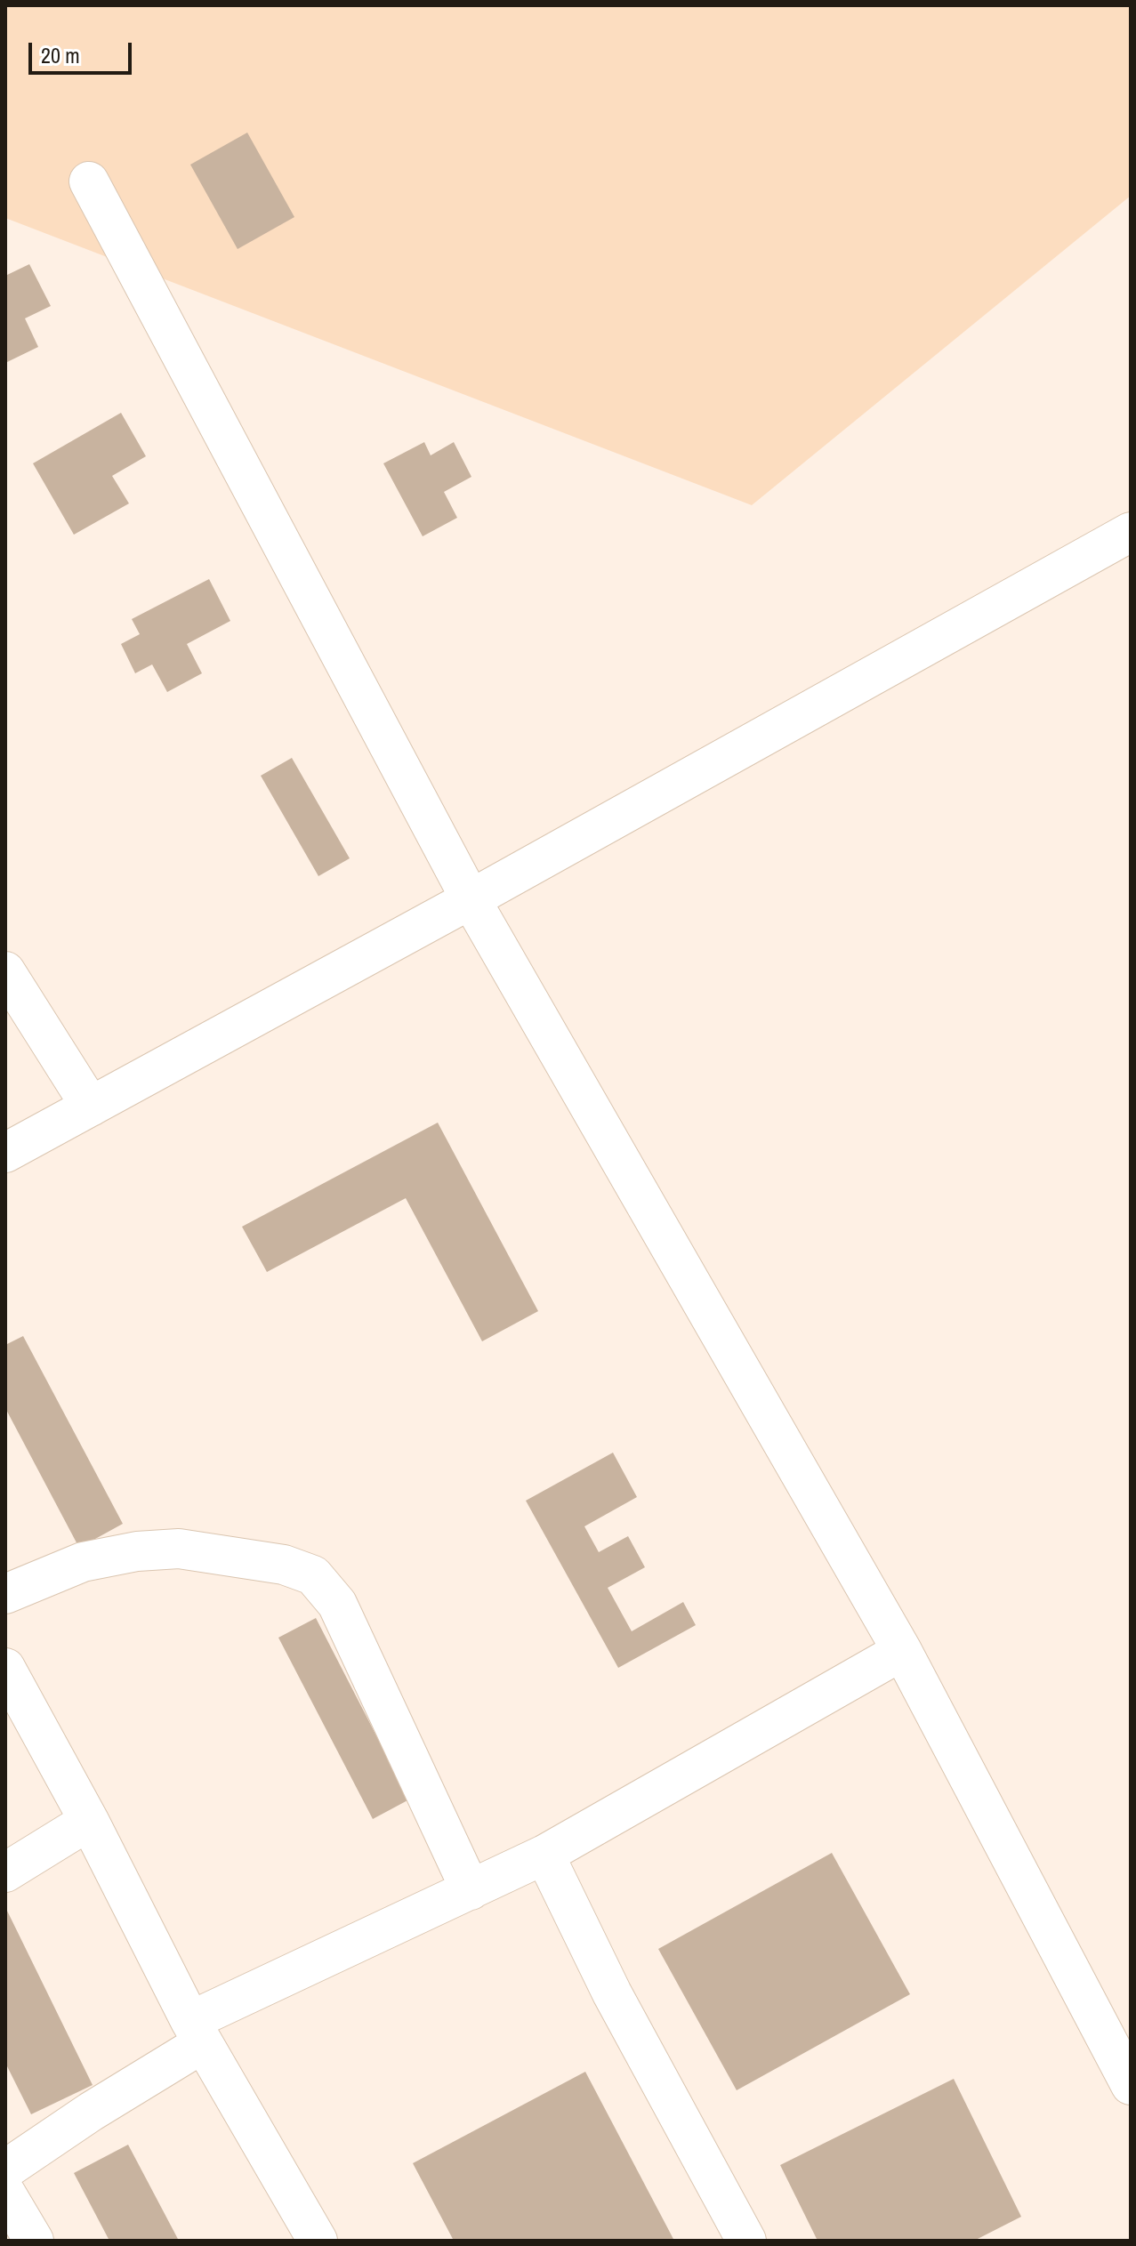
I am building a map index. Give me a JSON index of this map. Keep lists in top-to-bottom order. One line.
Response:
{"scale_bar":"20 m"}
